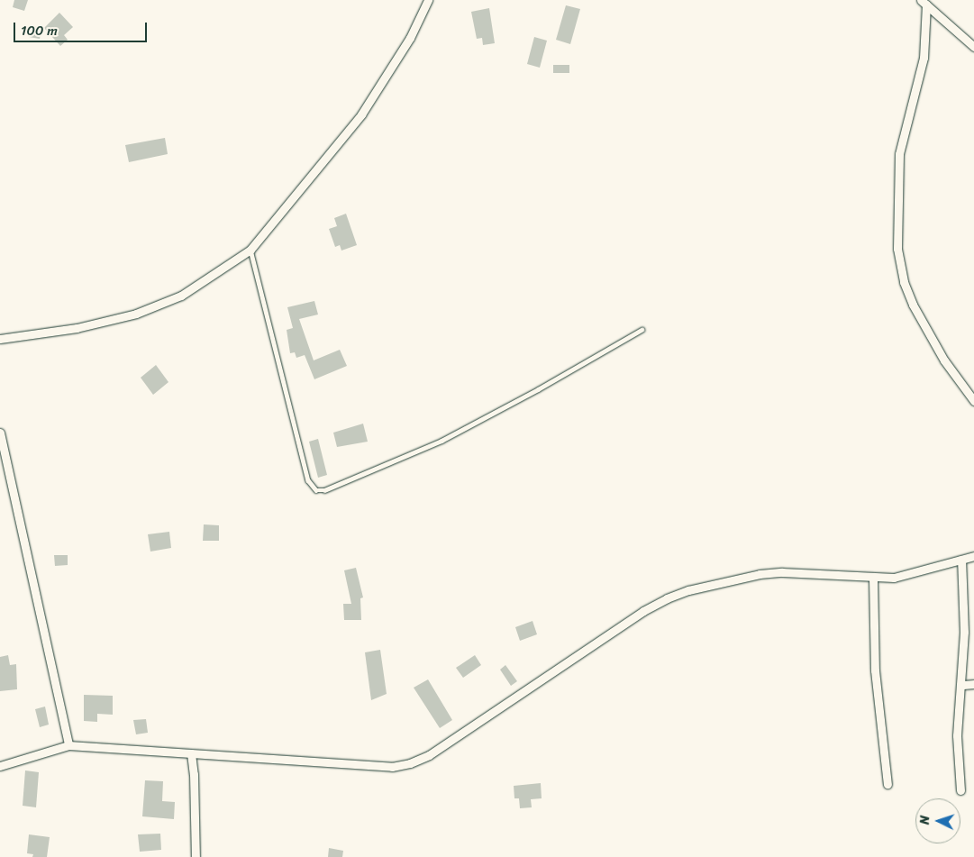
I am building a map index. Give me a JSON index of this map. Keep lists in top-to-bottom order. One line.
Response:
{"scale_bar":"100 m","north":"left"}
